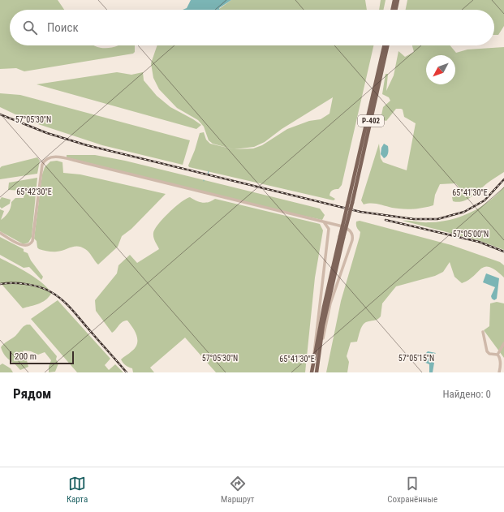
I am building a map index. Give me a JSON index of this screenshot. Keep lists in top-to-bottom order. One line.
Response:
{"streets":{"main road":["Р-402"]},"scale_bar":"200 m","north":"bottom left","page":{"search":"Поиск","scale":"200 m","heading":["Рядом","Найдено: 0"],"nav":["Карта","Маршрут","Сохранённые"]},"coordinates":["57°05'30\"N","65°42'30\"E","65°41'30\"E","57°05'00\"N","57°05'15\"N"]}
